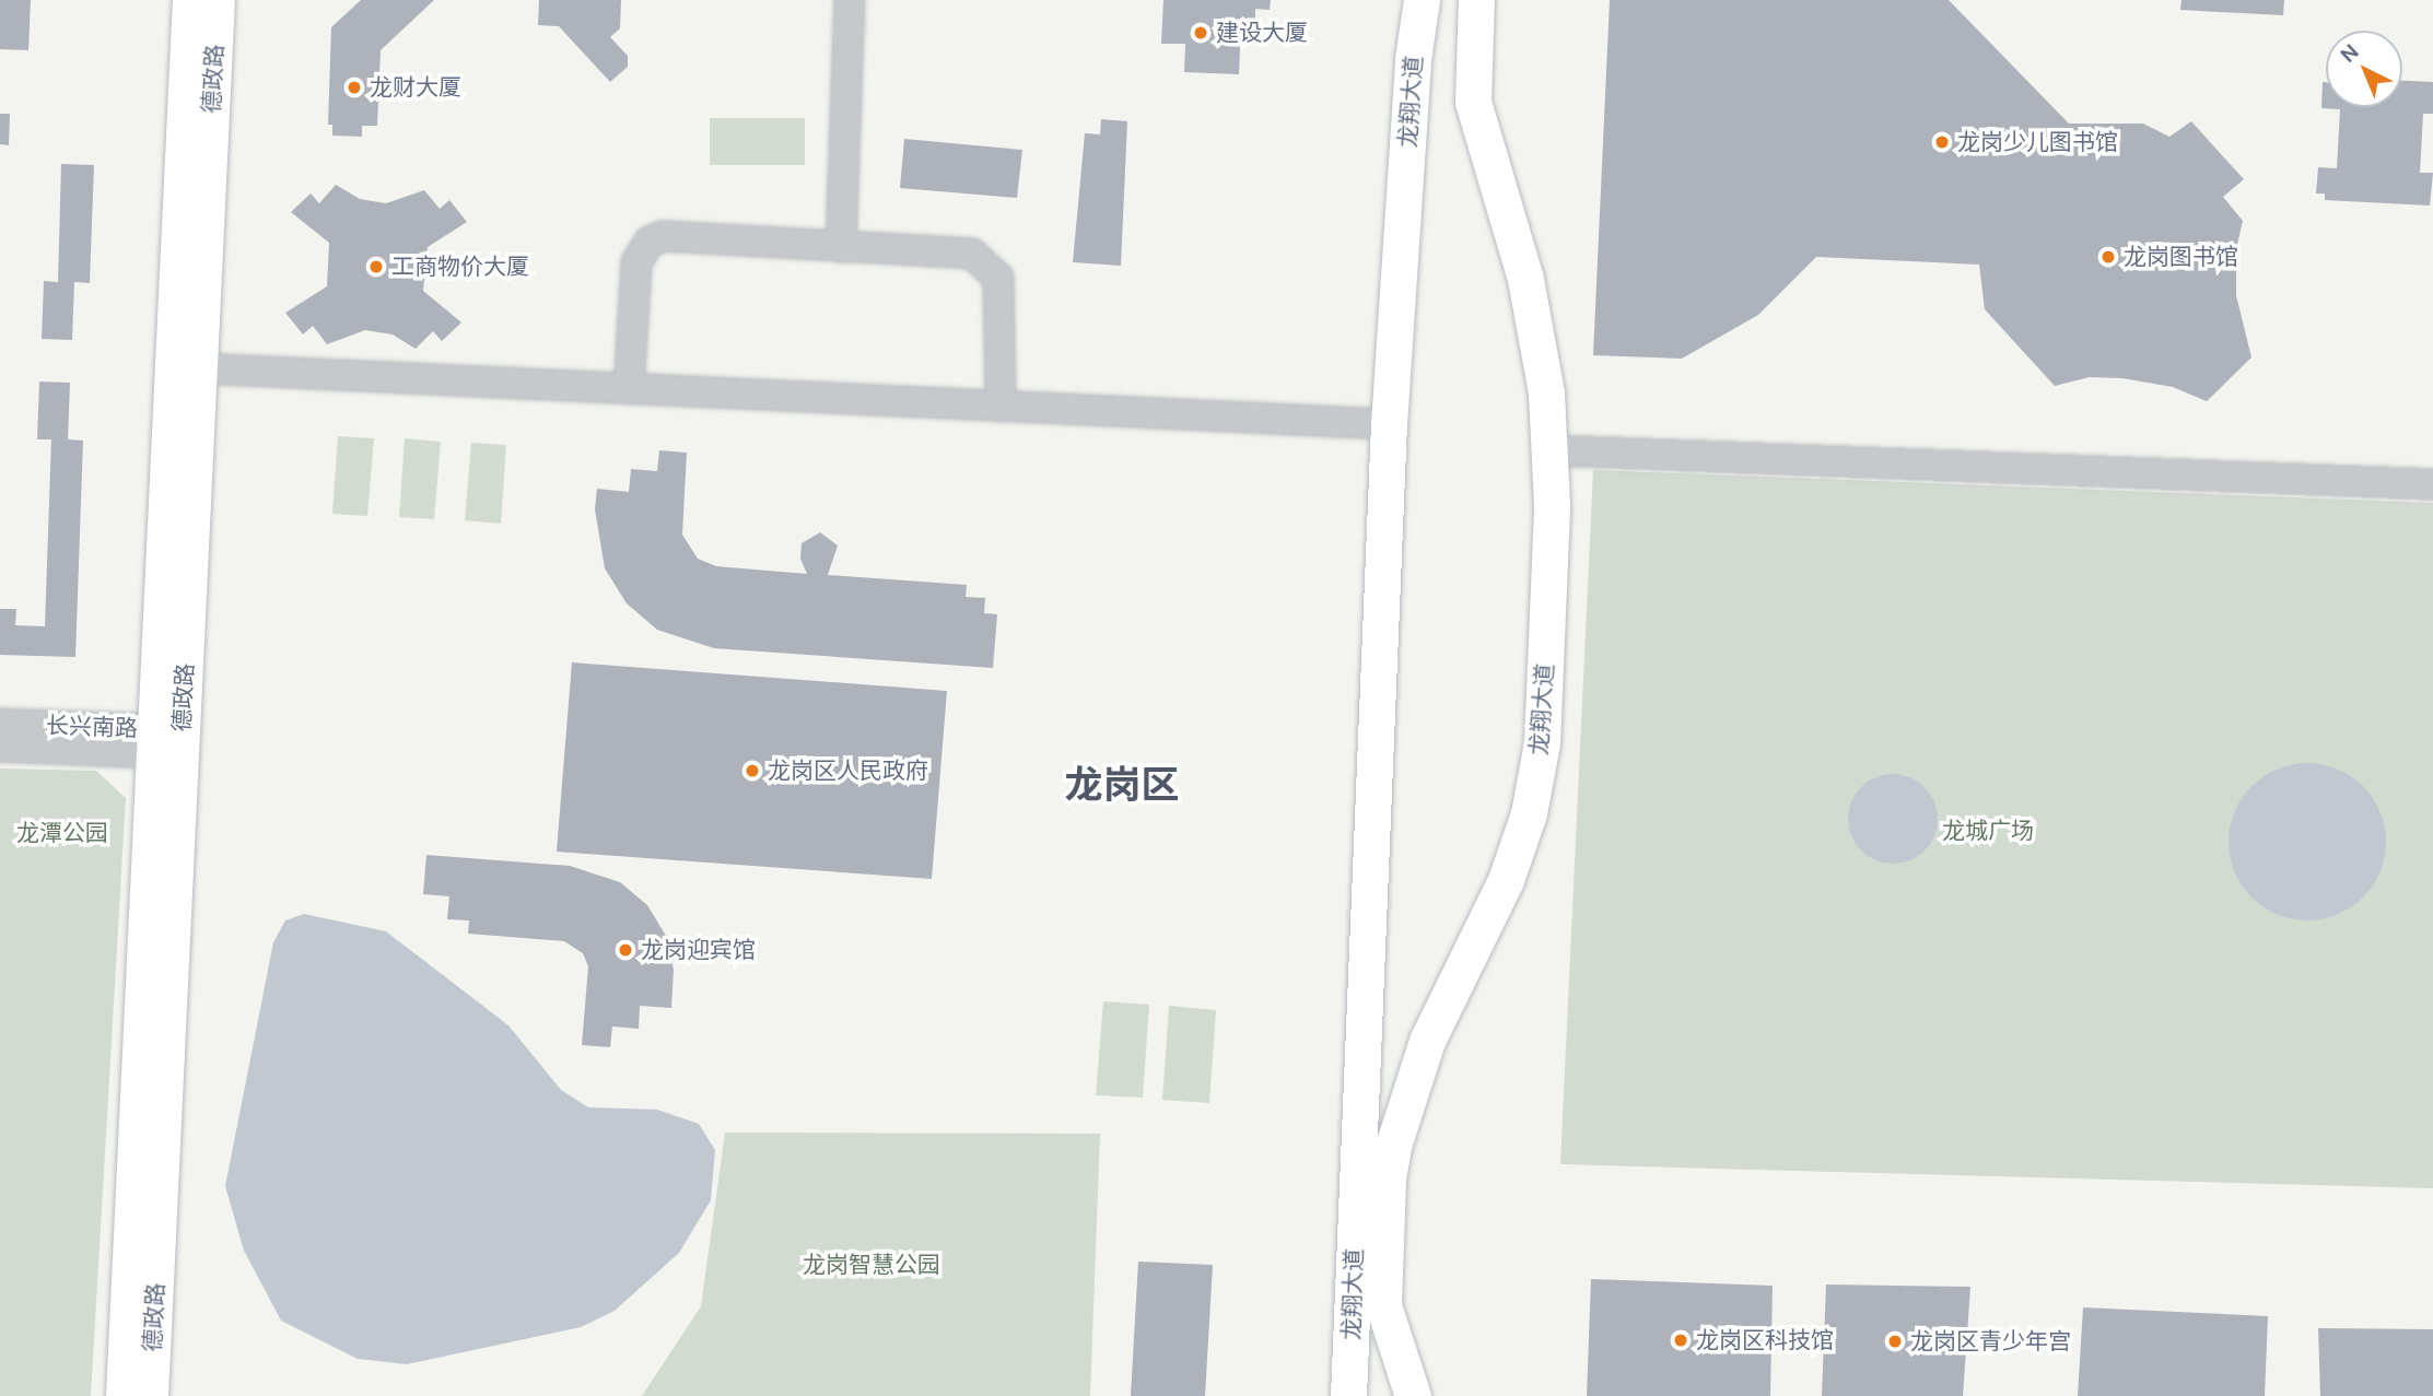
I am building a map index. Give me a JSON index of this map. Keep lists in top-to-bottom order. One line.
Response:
{"streets":{"main road":["德政路","龙翔大道"],"street":["长兴南路"]},"crossings":[["德政路","长兴南路"]],"districts":["龙岗区"],"parks":["龙城广场","龙潭公园","龙岗智慧公园"],"places":["建设大厦","龙财大厦","龙岗少儿图书馆","龙岗图书馆","工商物价大厦","龙岗区人民政府","龙岗迎宾馆","龙岗区科技馆","龙岗区青少年宫"],"north":"top left"}
